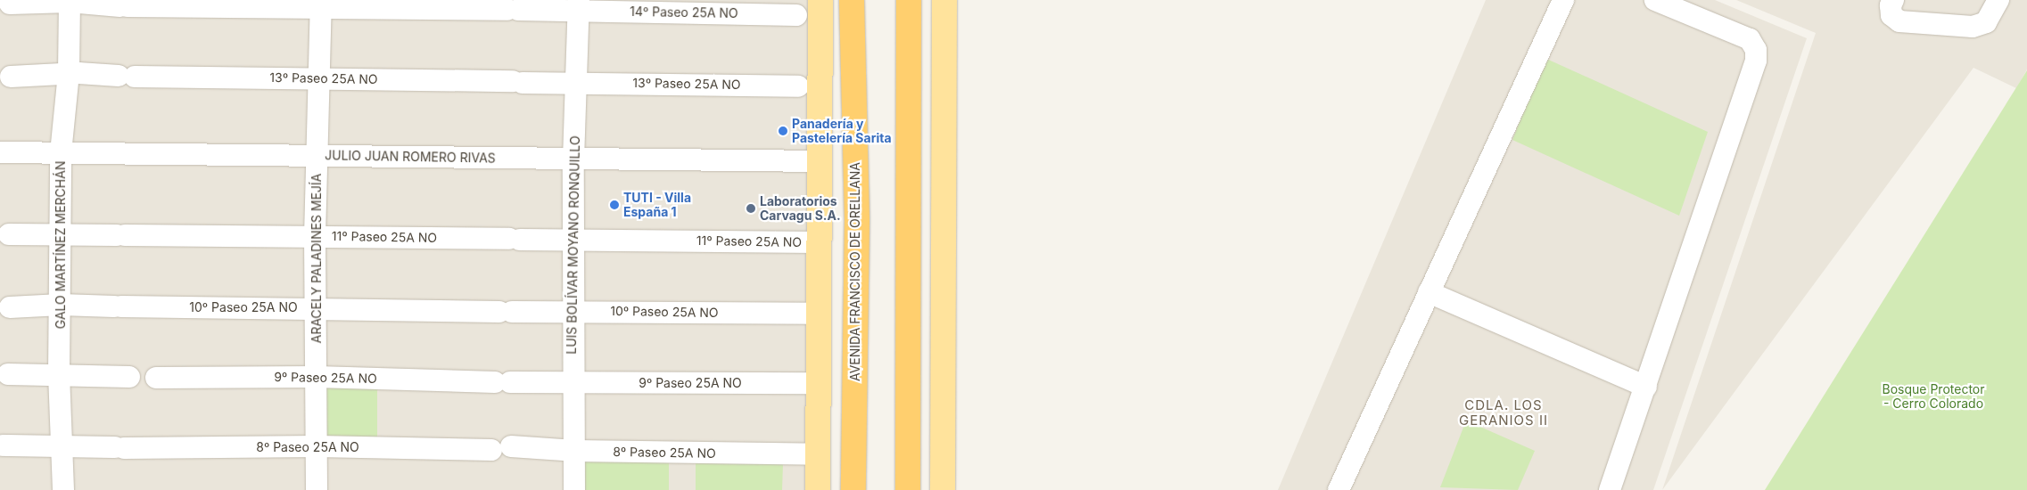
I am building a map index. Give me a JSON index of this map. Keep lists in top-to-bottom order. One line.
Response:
{"streets":{"highway":["AVENIDA FRANCISCO DE ORELLANA"],"street":["14º Paseo 25A NO","13º Paseo 25A NO","JULIO JUAN ROMERO RIVAS","11º Paseo 25A NO","GALO MARTÍNEZ MERCHÁN","LUIS BOLÍVAR MOYANO RONQUILLO","ARACELY PALADINES MEJÍA","10º Paseo 25A NO","9º Paseo 25A NO","8º Paseo 25A NO"]},"crossings":[["14º Paseo 25A NO","GALO MARTÍNEZ MERCHÁN"],["14º Paseo 25A NO","LUIS BOLÍVAR MOYANO RONQUILLO"],["14º Paseo 25A NO","ARACELY PALADINES MEJÍA"],["13º Paseo 25A NO","GALO MARTÍNEZ MERCHÁN"],["13º Paseo 25A NO","LUIS BOLÍVAR MOYANO RONQUILLO"],["13º Paseo 25A NO","ARACELY PALADINES MEJÍA"],["JULIO JUAN ROMERO RIVAS","GALO MARTÍNEZ MERCHÁN"],["JULIO JUAN ROMERO RIVAS","LUIS BOLÍVAR MOYANO RONQUILLO"],["JULIO JUAN ROMERO RIVAS","ARACELY PALADINES MEJÍA"],["11º Paseo 25A NO","GALO MARTÍNEZ MERCHÁN"],["11º Paseo 25A NO","LUIS BOLÍVAR MOYANO RONQUILLO"],["11º Paseo 25A NO","ARACELY PALADINES MEJÍA"],["GALO MARTÍNEZ MERCHÁN","10º Paseo 25A NO"],["GALO MARTÍNEZ MERCHÁN","8º Paseo 25A NO"],["LUIS BOLÍVAR MOYANO RONQUILLO","10º Paseo 25A NO"],["LUIS BOLÍVAR MOYANO RONQUILLO","9º Paseo 25A NO"],["LUIS BOLÍVAR MOYANO RONQUILLO","8º Paseo 25A NO"],["ARACELY PALADINES MEJÍA","10º Paseo 25A NO"],["ARACELY PALADINES MEJÍA","9º Paseo 25A NO"],["ARACELY PALADINES MEJÍA","8º Paseo 25A NO"]],"districts":["CDLA. LOS GERANIOS II"],"parks":["Bosque Protector - Cerro Colorado"],"places":["Panadería y Pastelería Sarita","TUTI - Villa España 1","Laboratorios Carvagu S.A."]}
